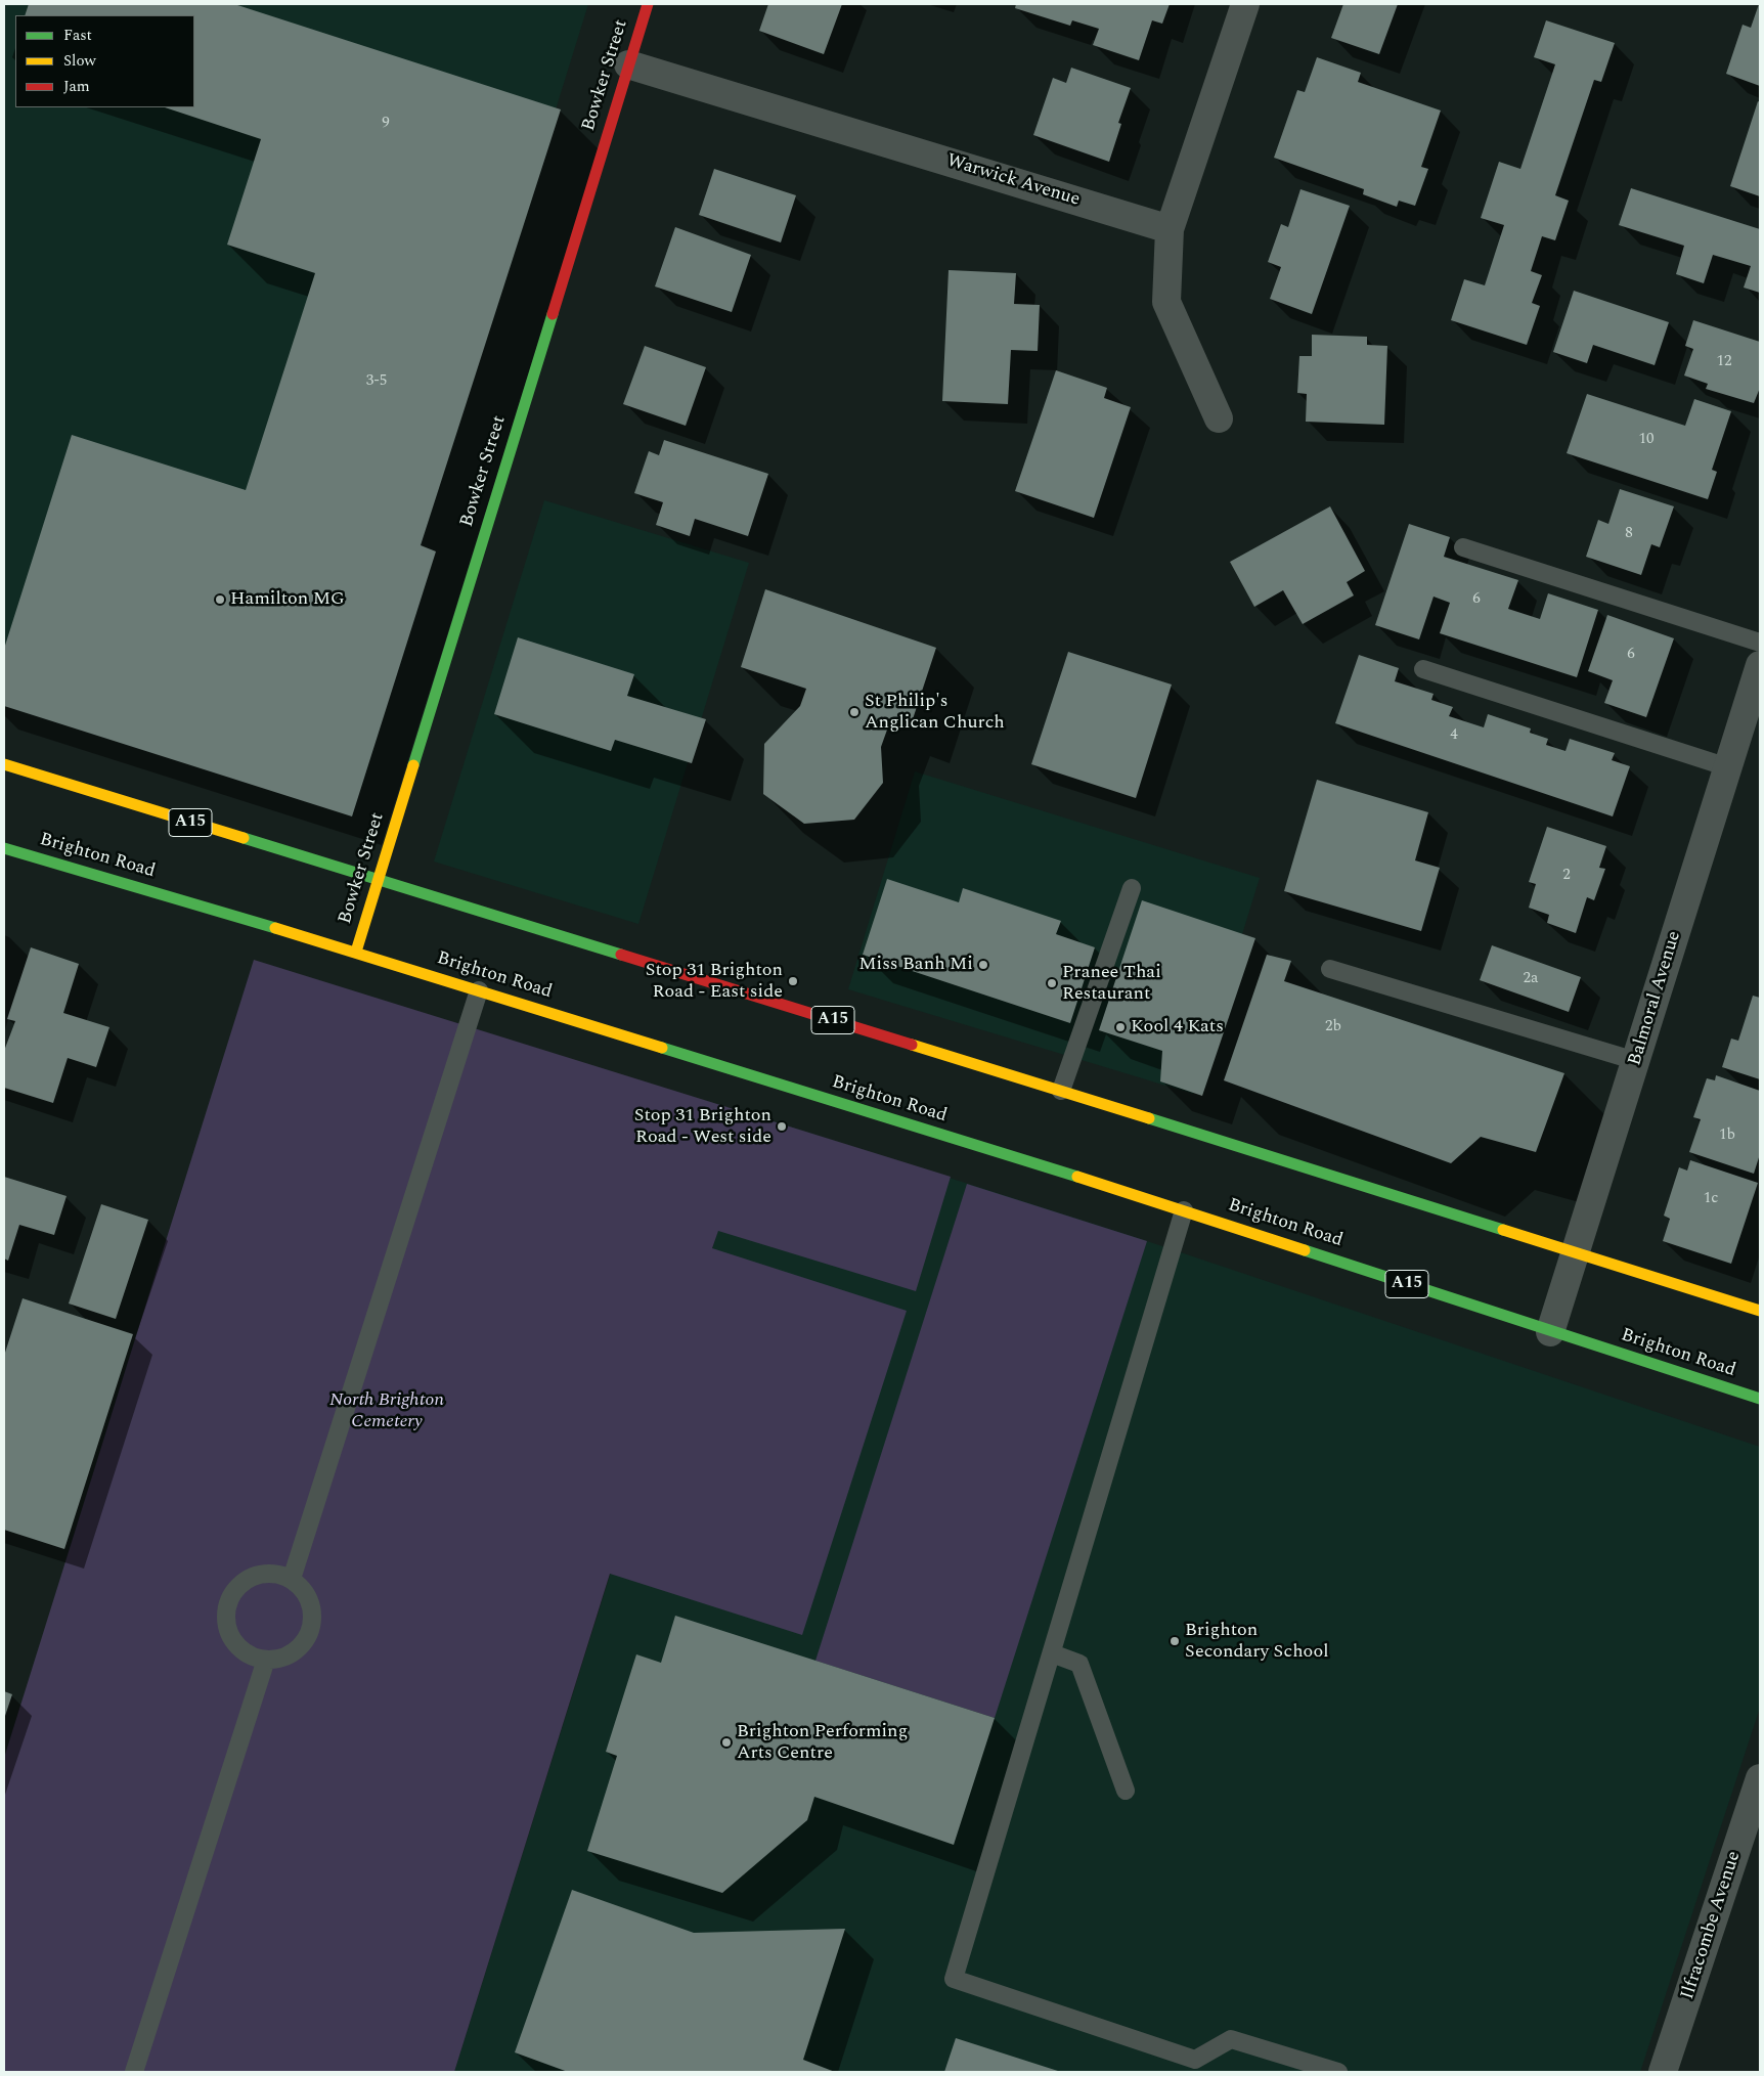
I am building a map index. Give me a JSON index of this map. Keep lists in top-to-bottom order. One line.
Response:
{"streets":{"main road":["Bowker Street","A15","Brighton Road"],"street":["Warwick Avenue","Balmoral Avenue","Ilfracombe Avenue"]},"crossings":[["Bowker Street","Warwick Avenue"],["Bowker Street","A15"],["Bowker Street","Brighton Road"],["A15","Balmoral Avenue"],["Brighton Road","Balmoral Avenue"]],"parks":["North Brighton Cemetery"],"places":["Hamilton MG","St Philip's Anglican Church","Miss Banh Mi","Stop 31 Brighton Road - East side","Pranee Thai Restaurant","Kool 4 Kats","Stop 31 Brighton Road - West side","Brighton Secondary School","Brighton Performing Arts Centre"],"house_numbers":["9","12","3-5","10","8","6","6","4","2","2a","2b","1b","1c"],"legend":["Fast","Slow","Jam"]}
